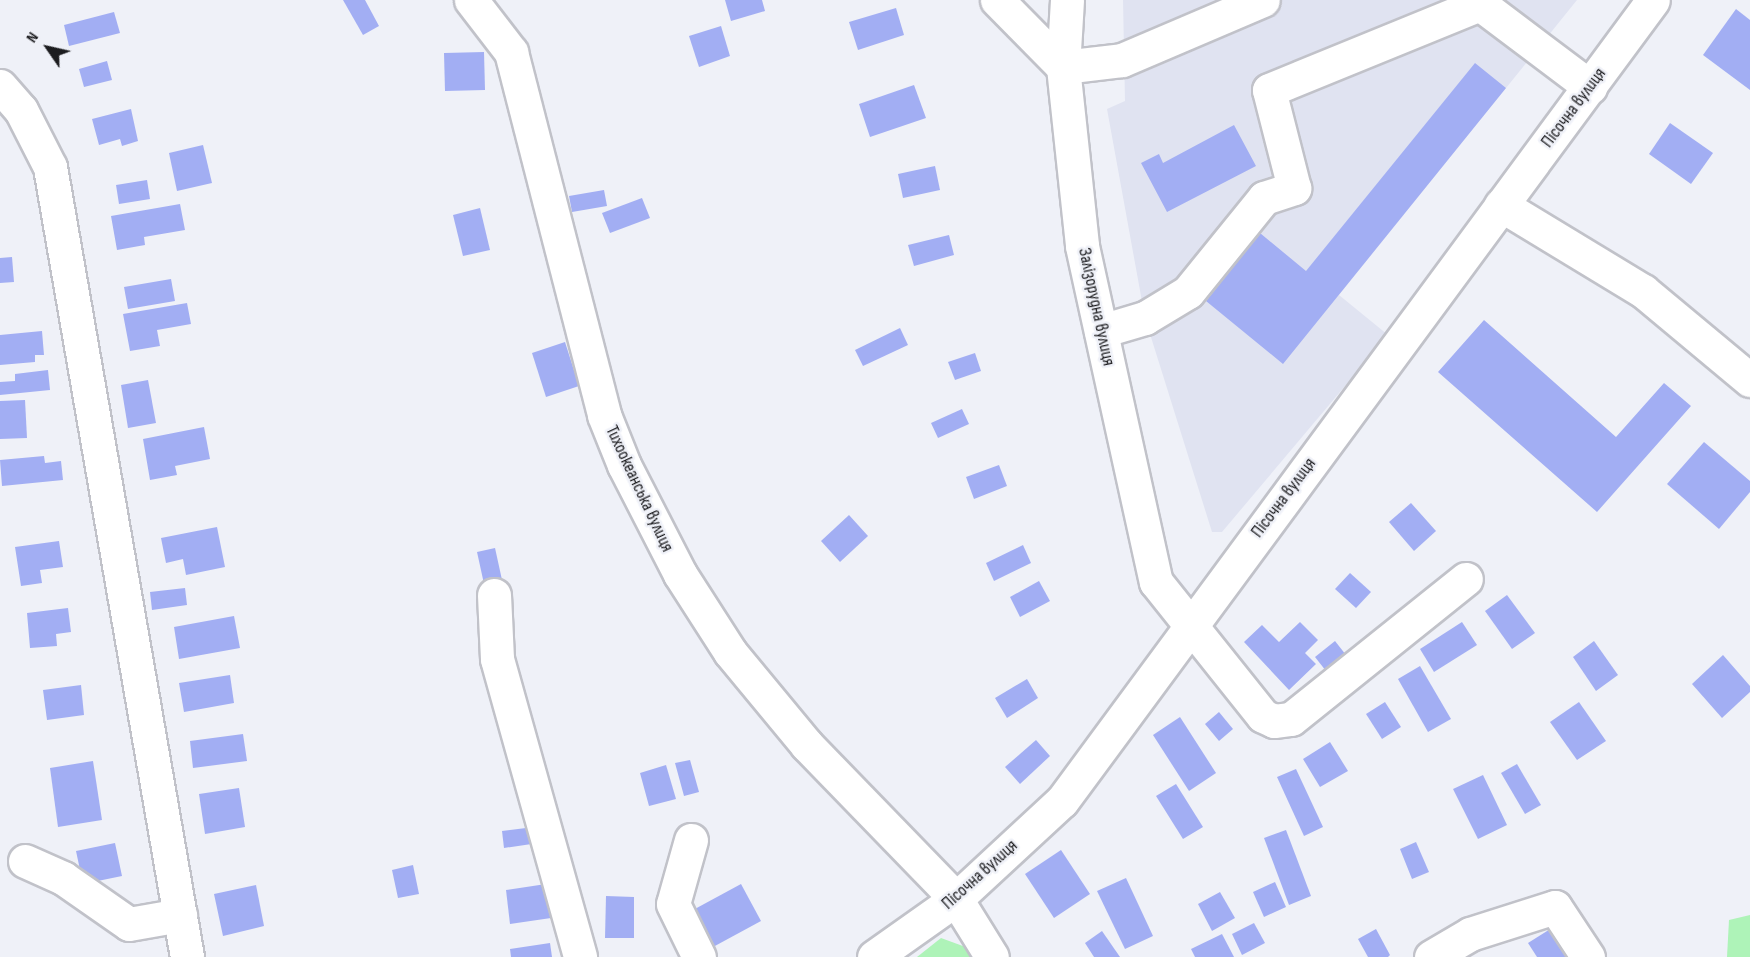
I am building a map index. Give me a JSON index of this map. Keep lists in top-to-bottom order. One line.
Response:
{"streets":{"street":["Пісочна вулиця","Залізорудна вулиця","Тихоокеанська вулиця"]},"crossings":[["Пісочна вулиця","Залізорудна вулиця"],["Пісочна вулиця","Тихоокеанська вулиця"]],"north":"top left"}
